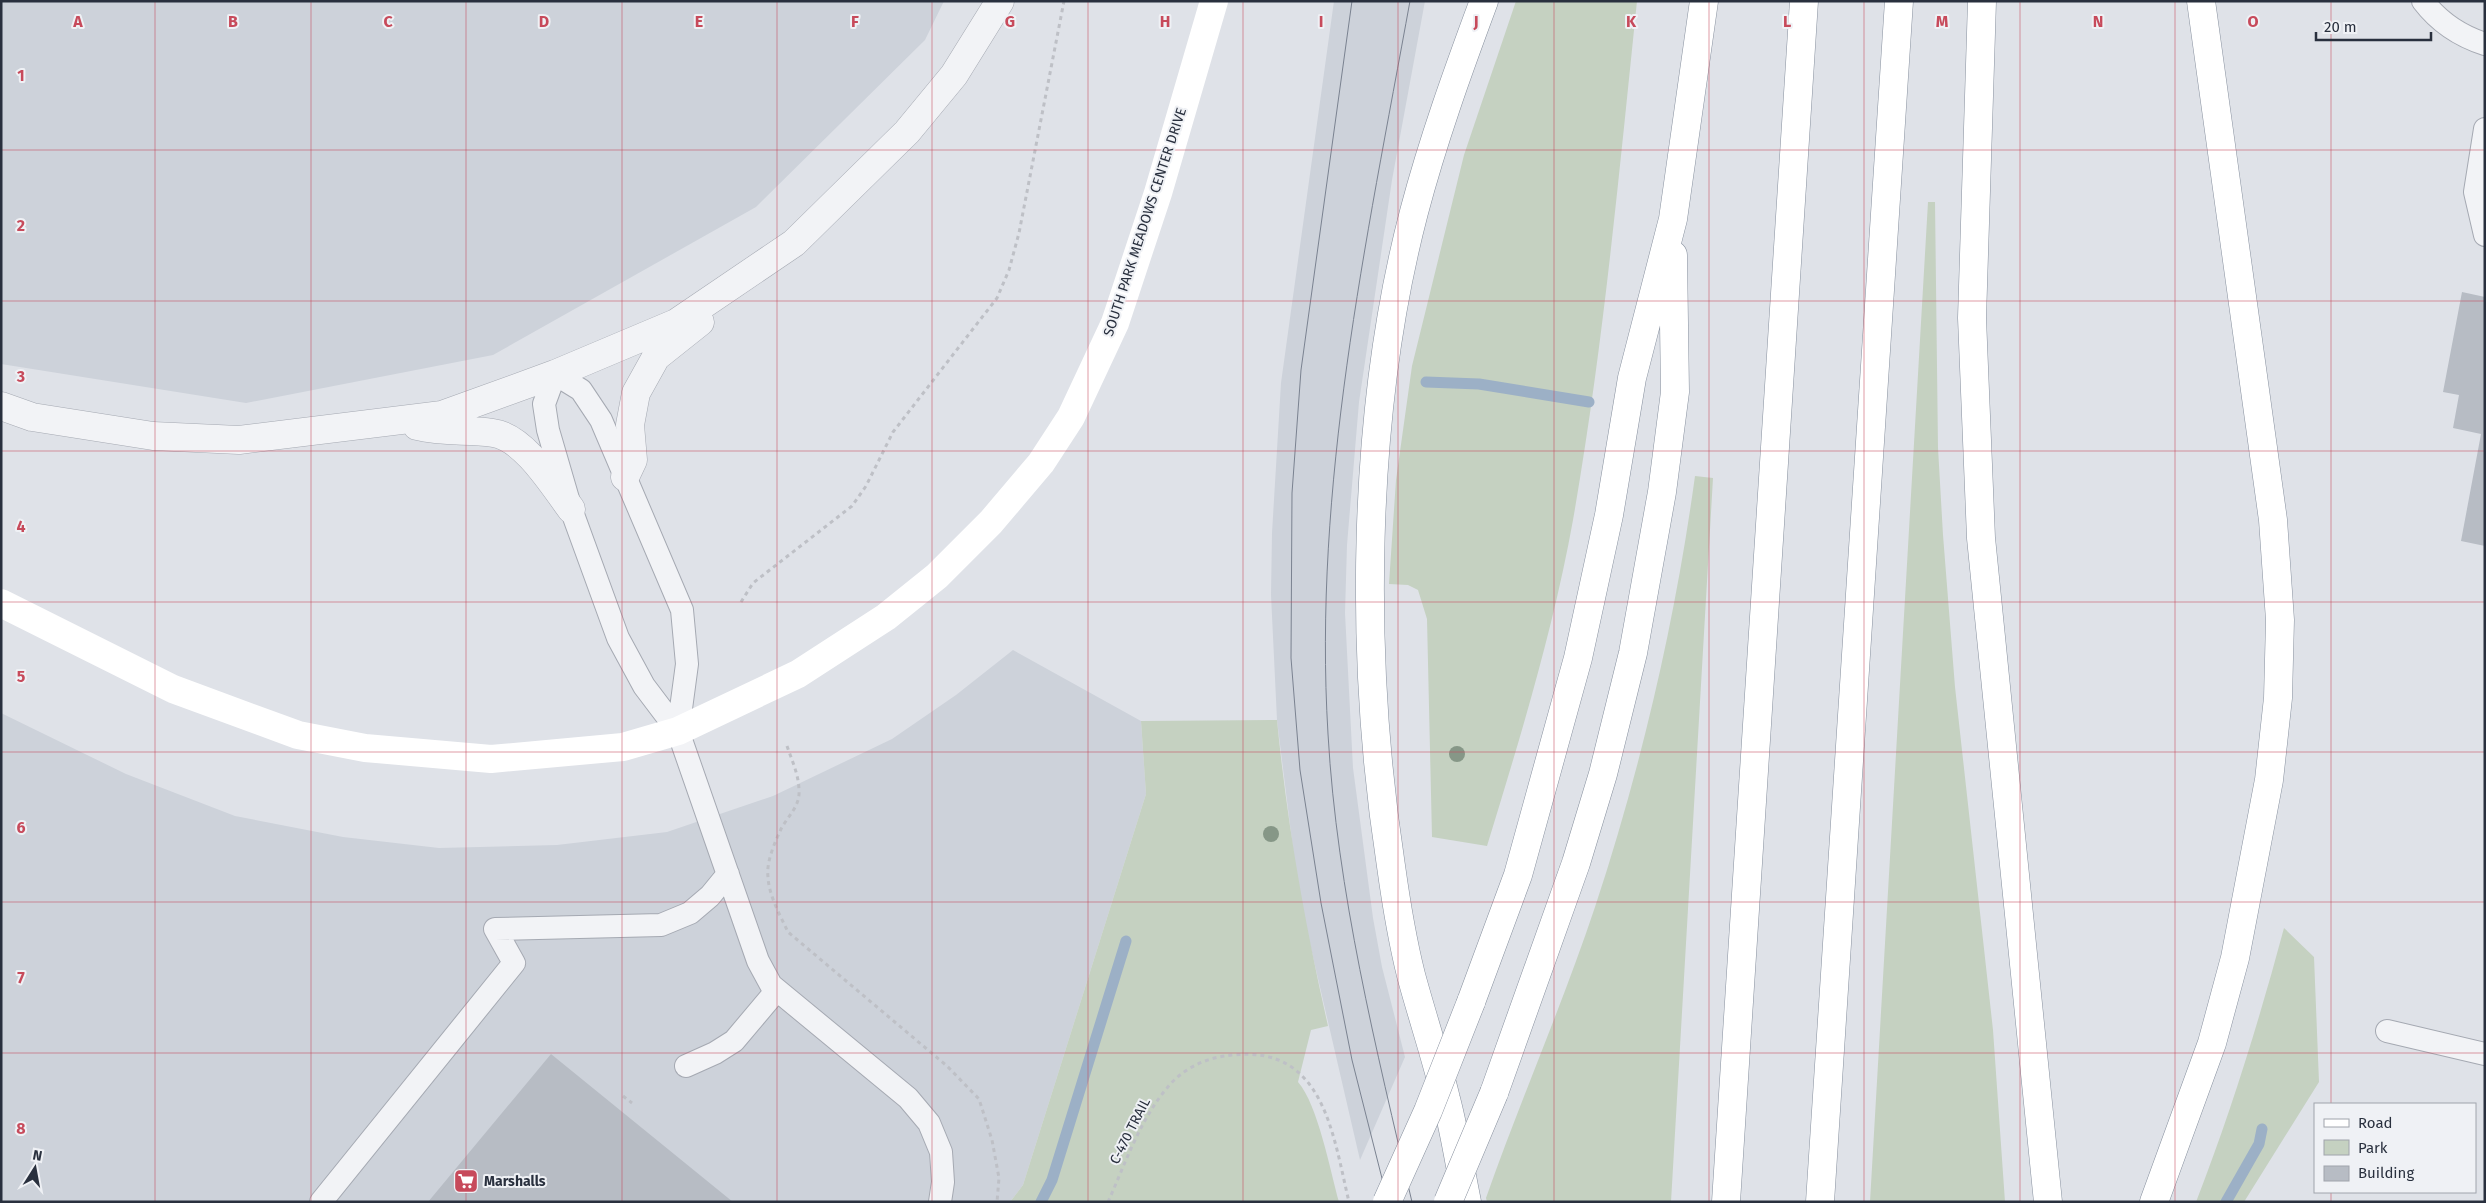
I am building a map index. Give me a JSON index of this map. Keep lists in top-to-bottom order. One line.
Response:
{"streets":{"main road":["SOUTH PARK MEADOWS CENTER DRIVE"],"path":["C-470 TRAIL"]},"places":{"supermarket":["Marshalls"]},"legend":["Road","Park","Building"],"scale_bar":"20 m","north":"top","grid":{"columns":["A","B","C","D","E","F","G","H","I","J","K","L","M","N","O"],"rows":["1","2","3","4","5","6","7","8"]}}
